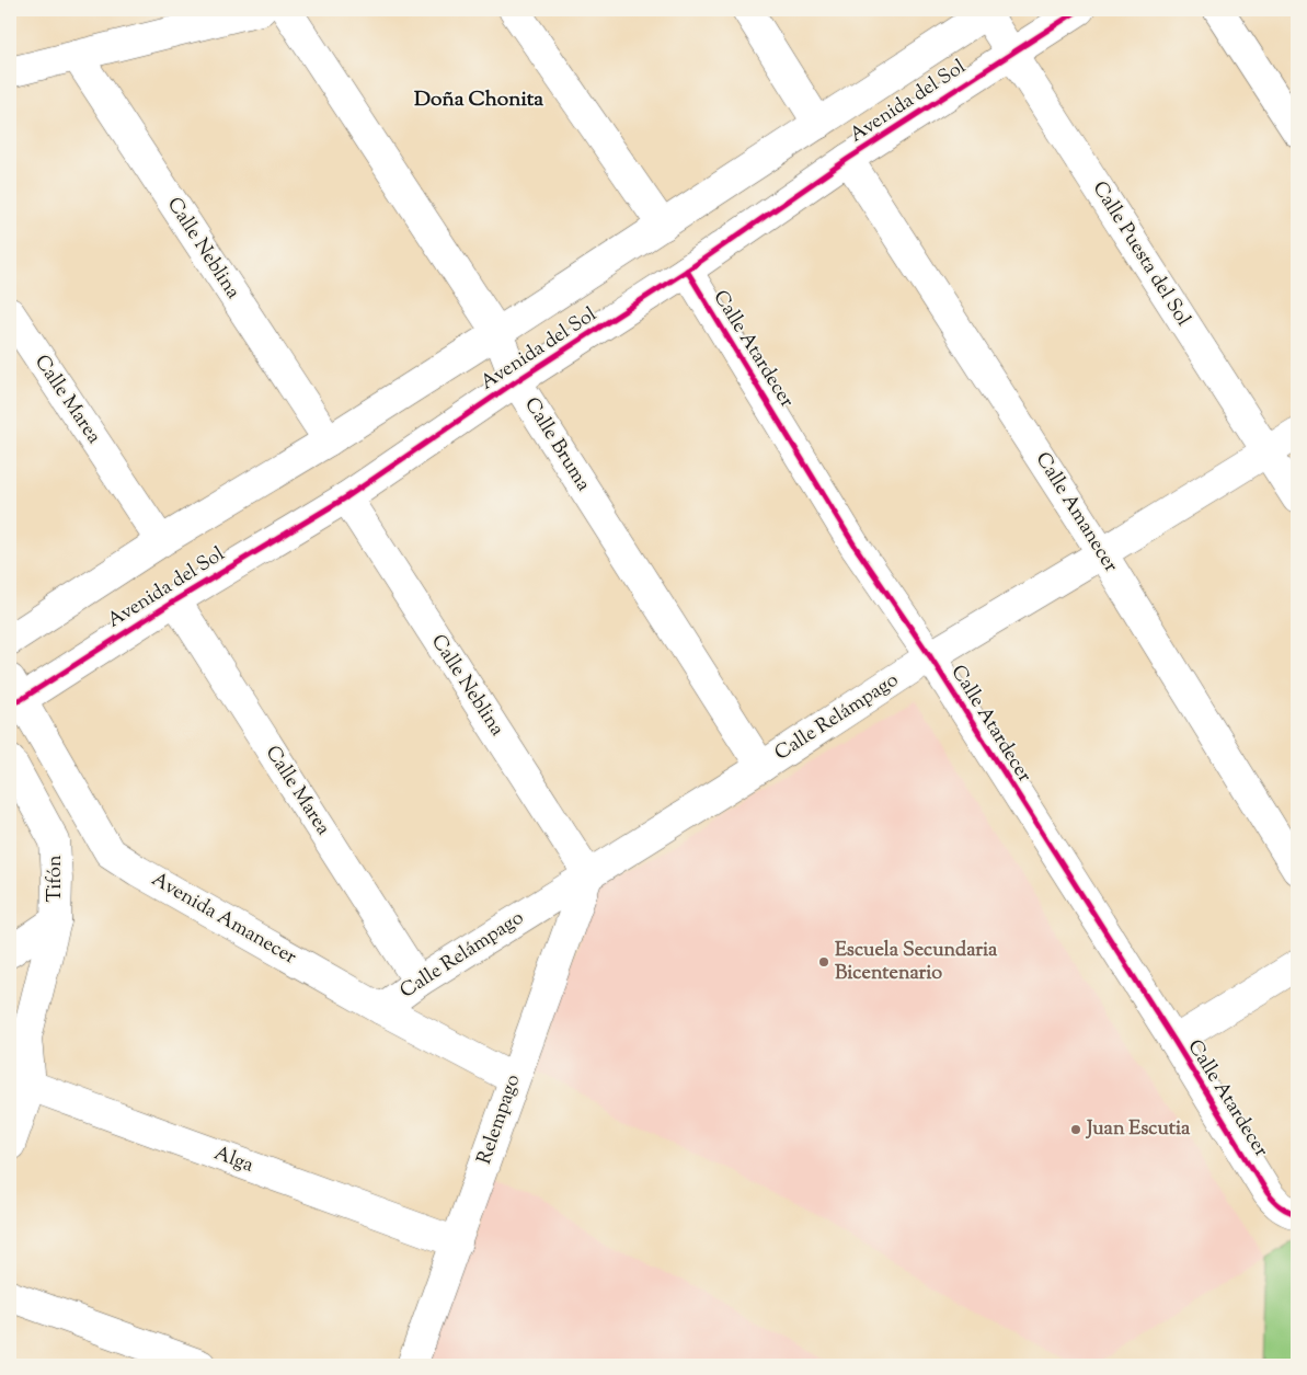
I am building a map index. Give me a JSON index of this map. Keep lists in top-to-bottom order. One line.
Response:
{"streets":{"street":["Avenida del Sol","Calle Neblina","Calle Puesta del Sol","Calle Atardecer","Calle Marea","Calle Bruma","Calle Amanecer","Calle Relámpago","Tifón","Avenida Amanecer","Relempago","Alga"]},"crossings":[["Avenida del Sol","Calle Neblina"],["Avenida del Sol","Calle Puesta del Sol"],["Avenida del Sol","Calle Atardecer"],["Avenida del Sol","Calle Marea"],["Avenida del Sol","Calle Bruma"],["Avenida del Sol","Calle Amanecer"],["Avenida del Sol","Avenida Amanecer"],["Calle Neblina","Calle Relámpago"],["Calle Neblina","Relempago"],["Calle Puesta del Sol","Calle Relámpago"],["Calle Atardecer","Calle Relámpago"],["Calle Marea","Calle Relámpago"],["Calle Bruma","Calle Relámpago"],["Calle Amanecer","Calle Relámpago"],["Calle Relámpago","Avenida Amanecer"],["Calle Relámpago","Relempago"],["Avenida Amanecer","Relempago"],["Relempago","Alga"]],"districts":["Doña Chonita"],"places":["Escuela Secundaria Bicentenario","Juan Escutia"]}
